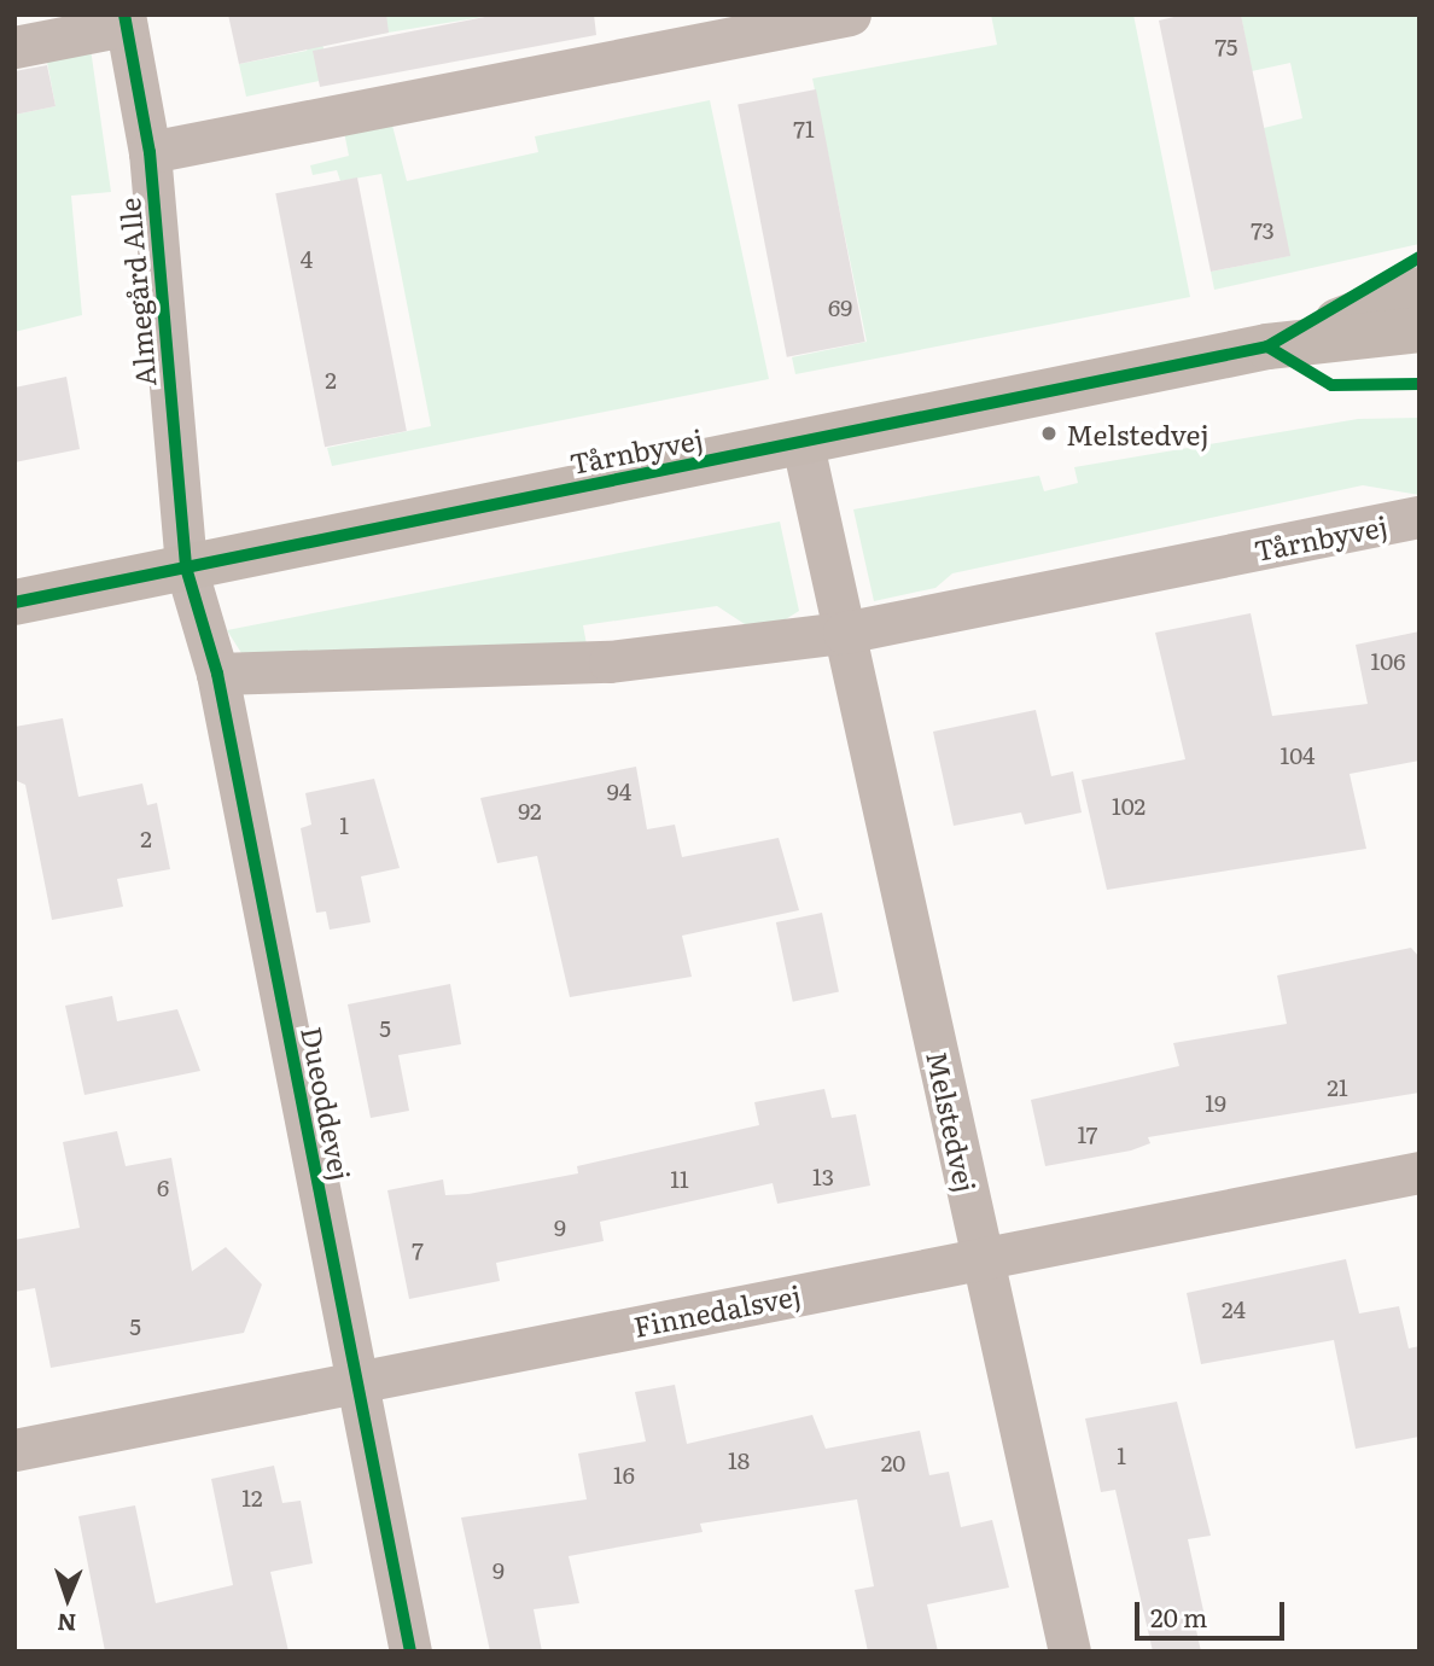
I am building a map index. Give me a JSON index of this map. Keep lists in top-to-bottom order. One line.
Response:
{"streets":{"street":["Almegård Alle","Tårnbyvej","Dueoddevej","Melstedvej","Finnedalsvej"]},"crossings":[["Almegård Alle","Tårnbyvej"],["Almegård Alle","Dueoddevej"],["Tårnbyvej","Dueoddevej"],["Tårnbyvej","Melstedvej"],["Dueoddevej","Finnedalsvej"],["Melstedvej","Finnedalsvej"]],"places":["Melstedvej"],"house_numbers":["75","71","73","4","69","2","106","104","94","102","92","1","2","5","21","19","17","13","11","6","9","7","24","5","1","18","20","16","12","9"],"scale_bar":"20 m","north":"bottom"}
